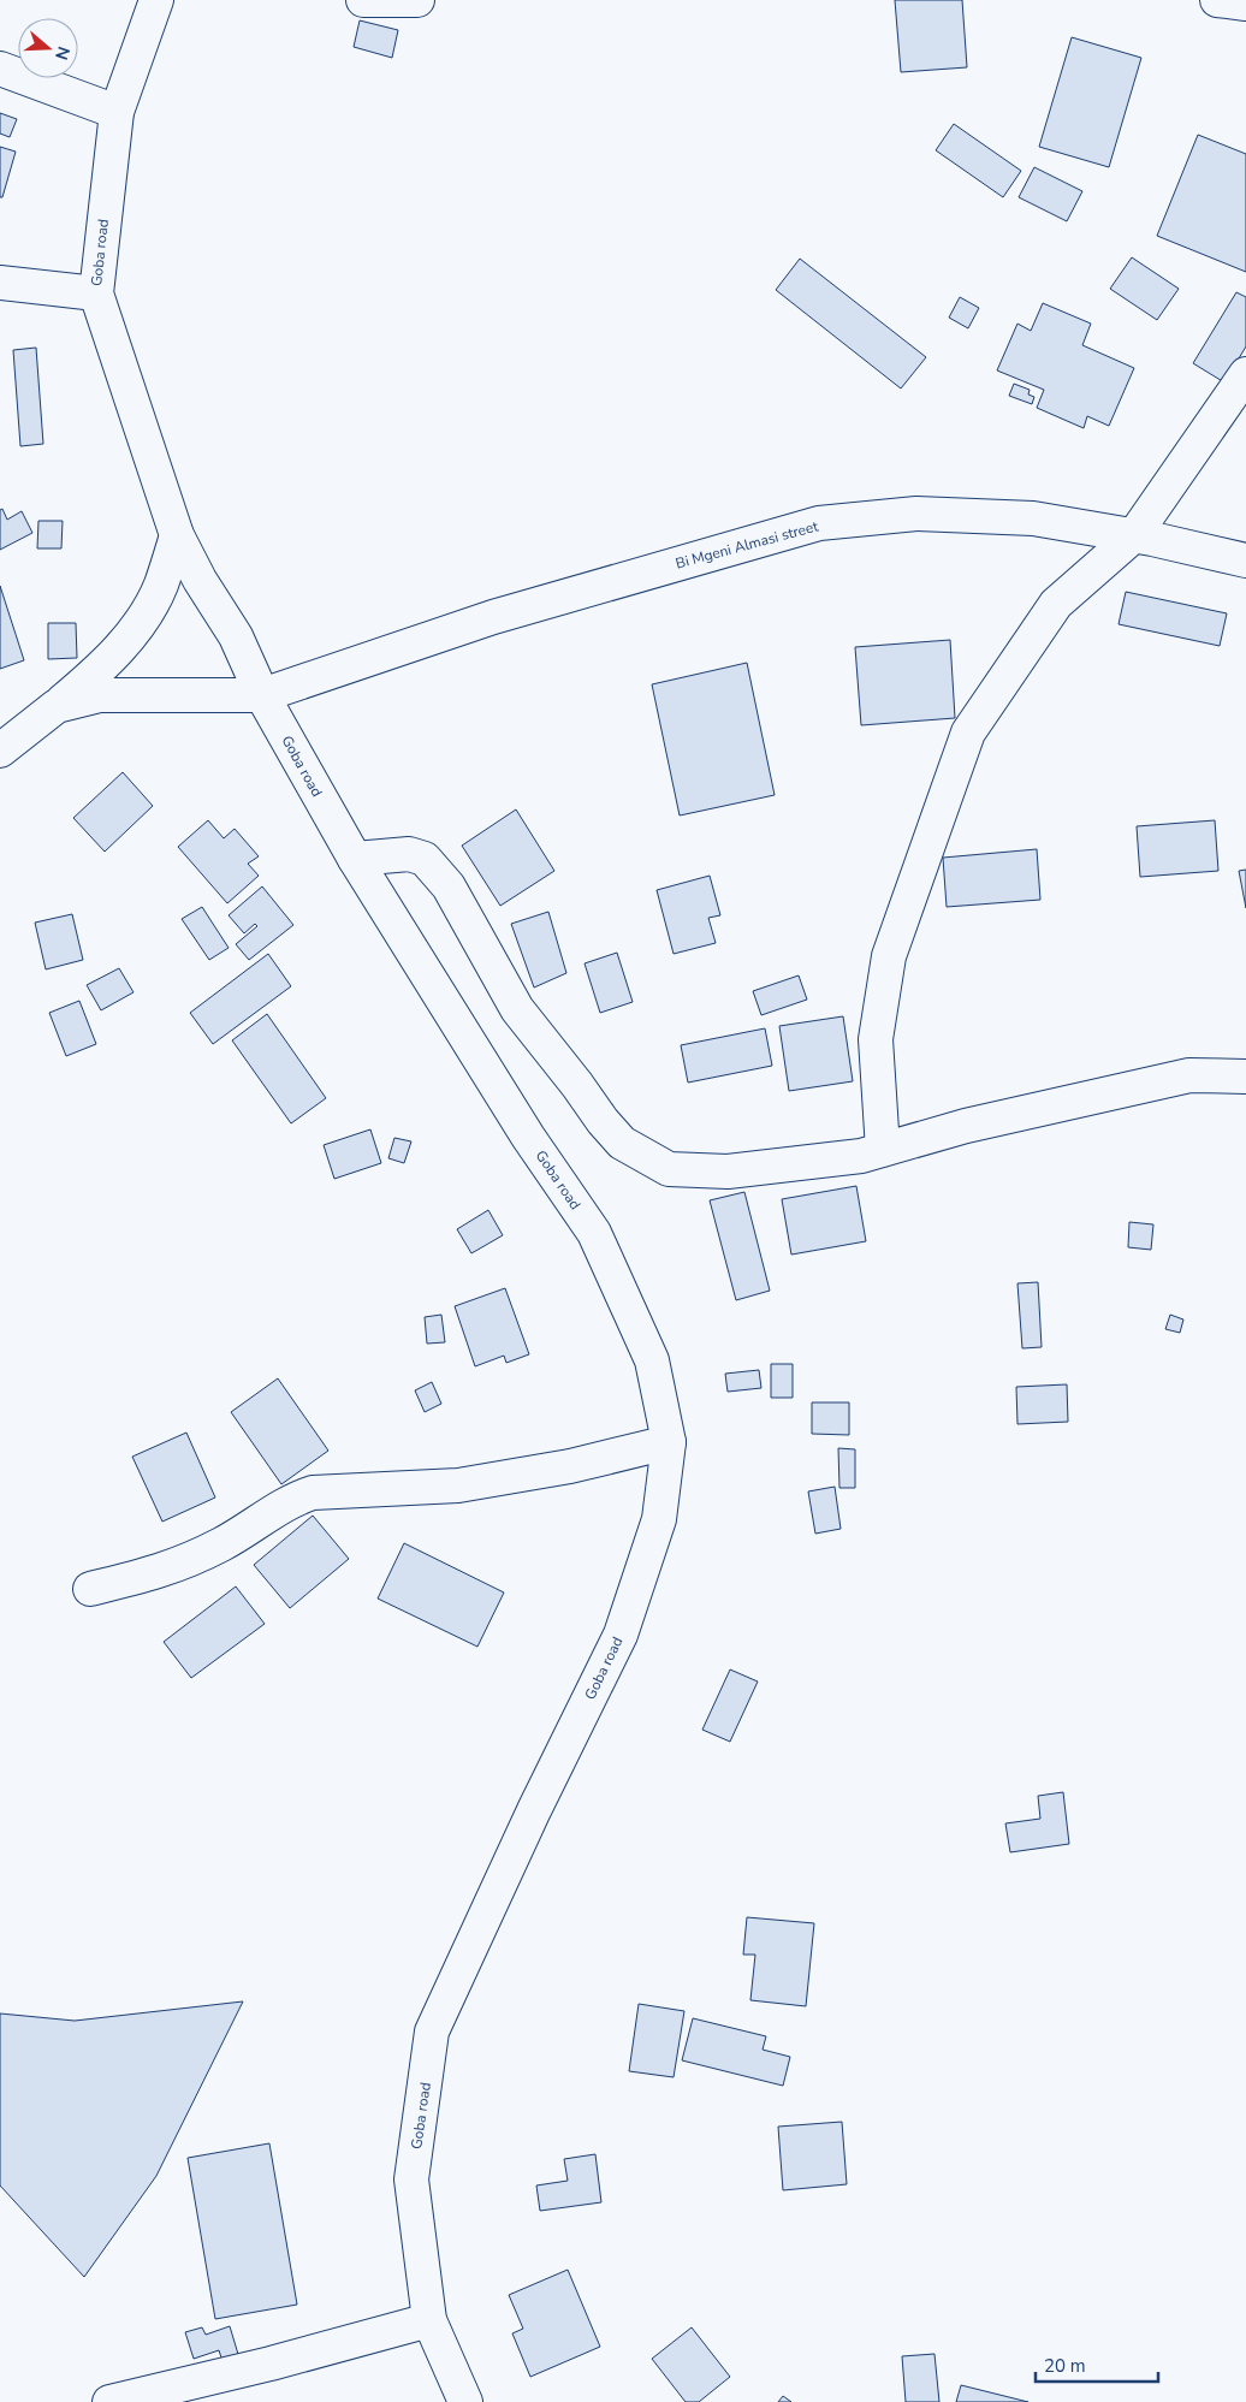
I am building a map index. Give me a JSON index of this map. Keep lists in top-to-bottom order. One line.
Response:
{"streets":{"street":["Goba road","Bi Mgeni Almasi street"]},"crossings":[["Goba road","Bi Mgeni Almasi street"]],"scale_bar":"20 m","north":"right"}
